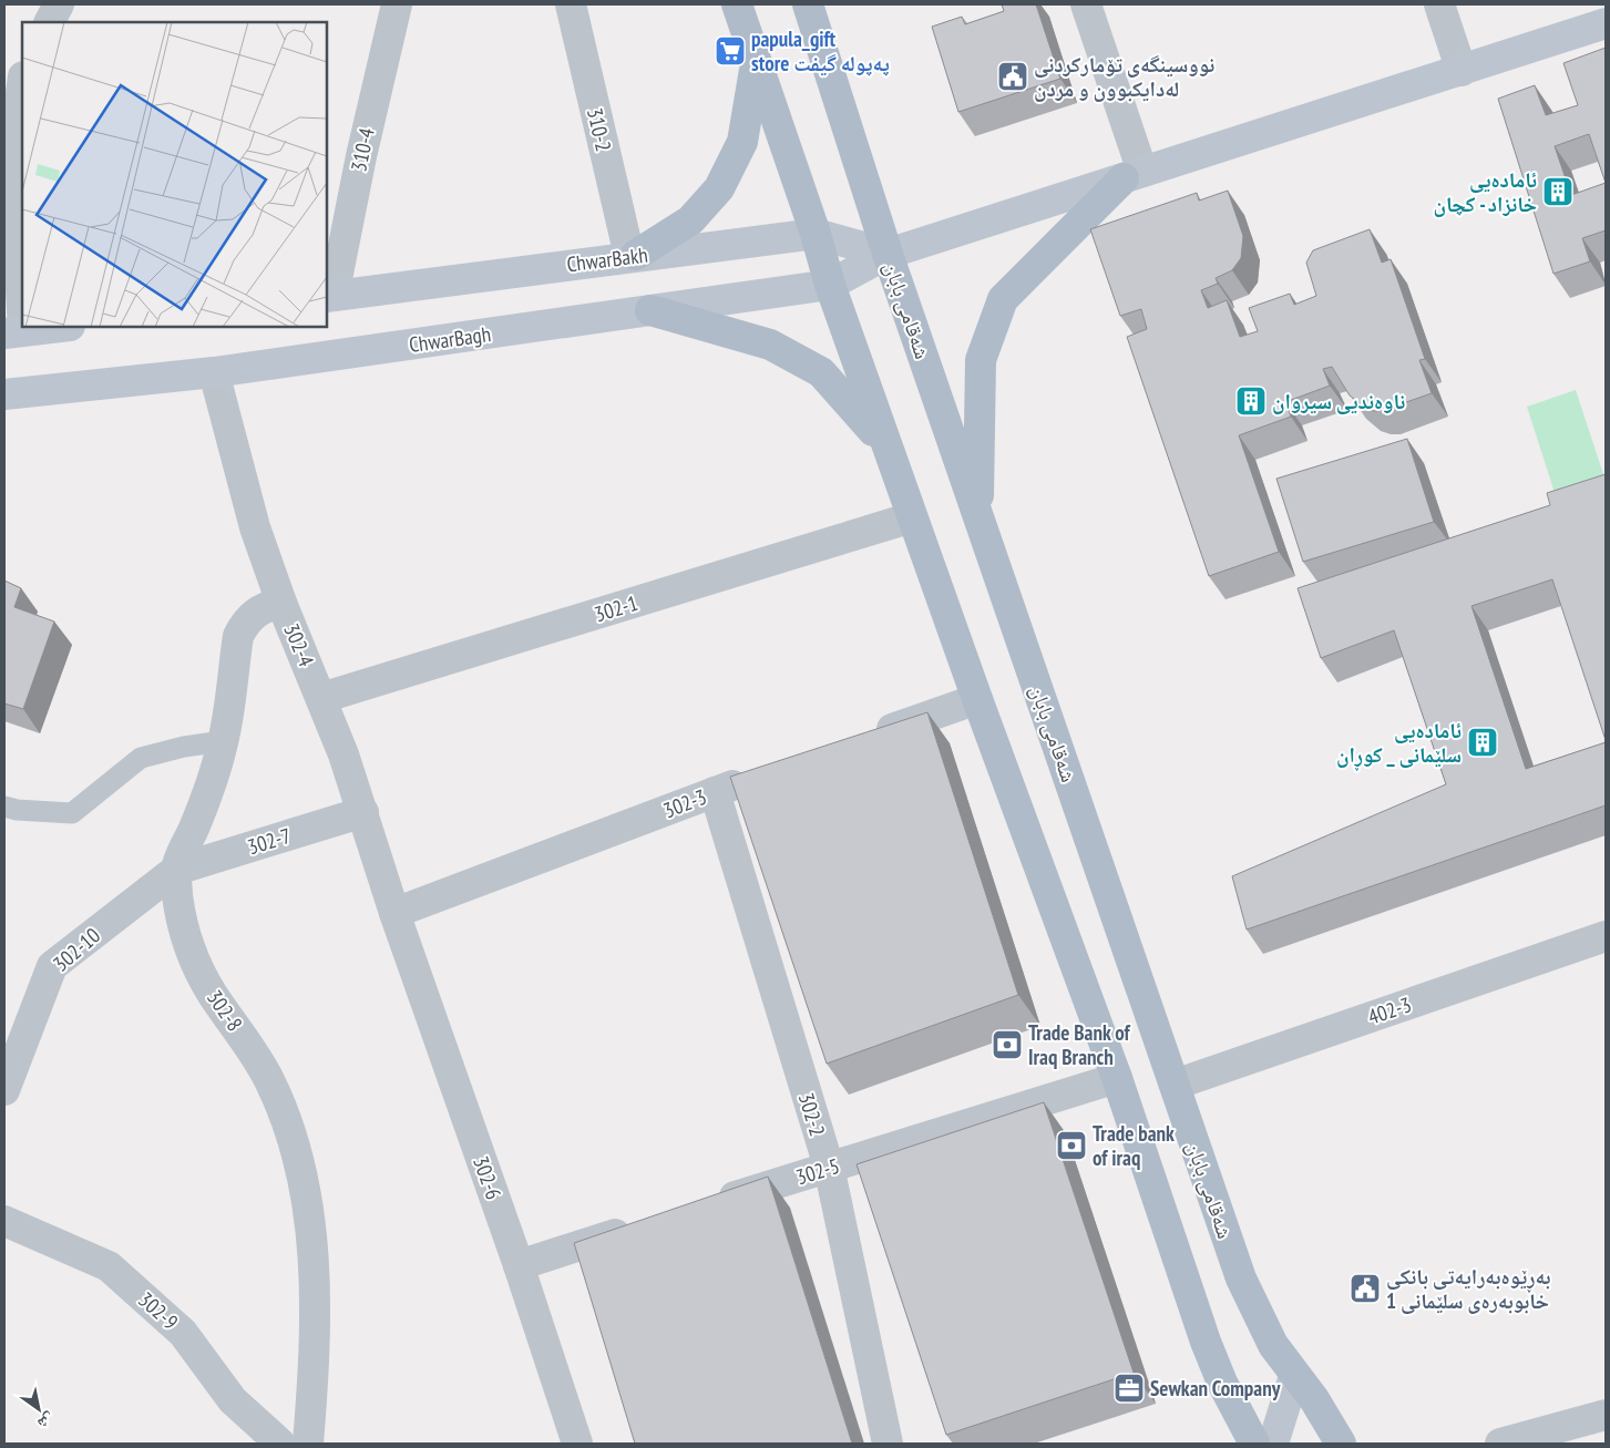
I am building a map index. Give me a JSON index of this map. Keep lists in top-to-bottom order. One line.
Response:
{"streets":{"main road":["ChwarBakh","شەقامی بابان","ChwarBagh"],"street":["310-2","310-4","302-1","302-4","302-3","302-7","302-10","302-8","402-3","302-2","302-5","302-6","302-9"]},"crossings":[["310-2","ChwarBakh"],["310-4","ChwarBakh"],["ChwarBakh","شەقامی بابان"],["ChwarBakh","ChwarBagh"],["شەقامی بابان","ChwarBagh"],["شەقامی بابان","402-3"],["ChwarBagh","302-4"],["302-1","302-4"],["302-4","302-3"],["302-4","302-7"],["302-4","302-8"],["302-4","302-6"],["302-3","302-2"],["302-3","302-6"],["302-7","302-10"],["302-7","302-8"],["302-10","302-8"],["302-2","302-5"]],"places":{"supermarket":["papula_gift store پەپولە گیفت"],"public building":["نووسینگەی تۆمارکردنی لەدایکبوون و مردن","بەڕێوەبەرایەتی بانکی خابوبەرەی سلێمانی 1"],"building":["ئامادەیی خانزاد - کچان","ناوەندیی سیروان","ئامادەیی سلێمانی _ کوڕان"],"bank":["Trade Bank of Iraq Branch","Trade bank of iraq"],"office":["Sewkan Company"]},"north":"bottom right"}
